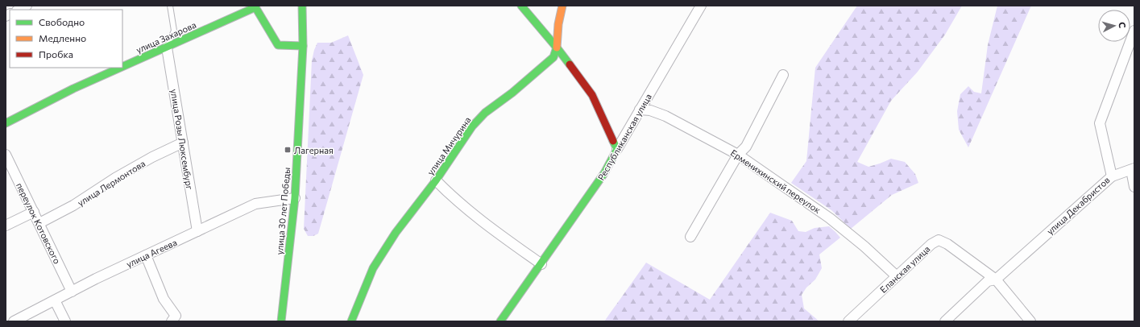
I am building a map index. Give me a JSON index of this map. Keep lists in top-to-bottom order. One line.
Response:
{"streets":{"street":["улица Захарова","Республиканская улица","улица Розы Люксембург","улица Мичурина","Ерменихинский переулок","улица Лермонтова","улица Декабристов","улица 30 лет Победы","переулок Котовского","улица Агеева","Еланская улица"]},"crossings":[["улица Захарова","улица Розы Люксембург"],["улица Захарова","улица 30 лет Победы"],["Республиканская улица","Ерменихинский переулок"],["улица Розы Люксембург","улица Лермонтова"],["улица Розы Люксембург","улица Агеева"],["Ерменихинский переулок","Еланская улица"],["улица Лермонтова","переулок Котовского"],["улица Декабристов","Еланская улица"],["улица 30 лет Победы","улица Агеева"],["переулок Котовского","улица Агеева"]],"places":{"transit":["Лагерная"]},"legend":["Свободно","Медленно","Пробка"],"north":"right"}
